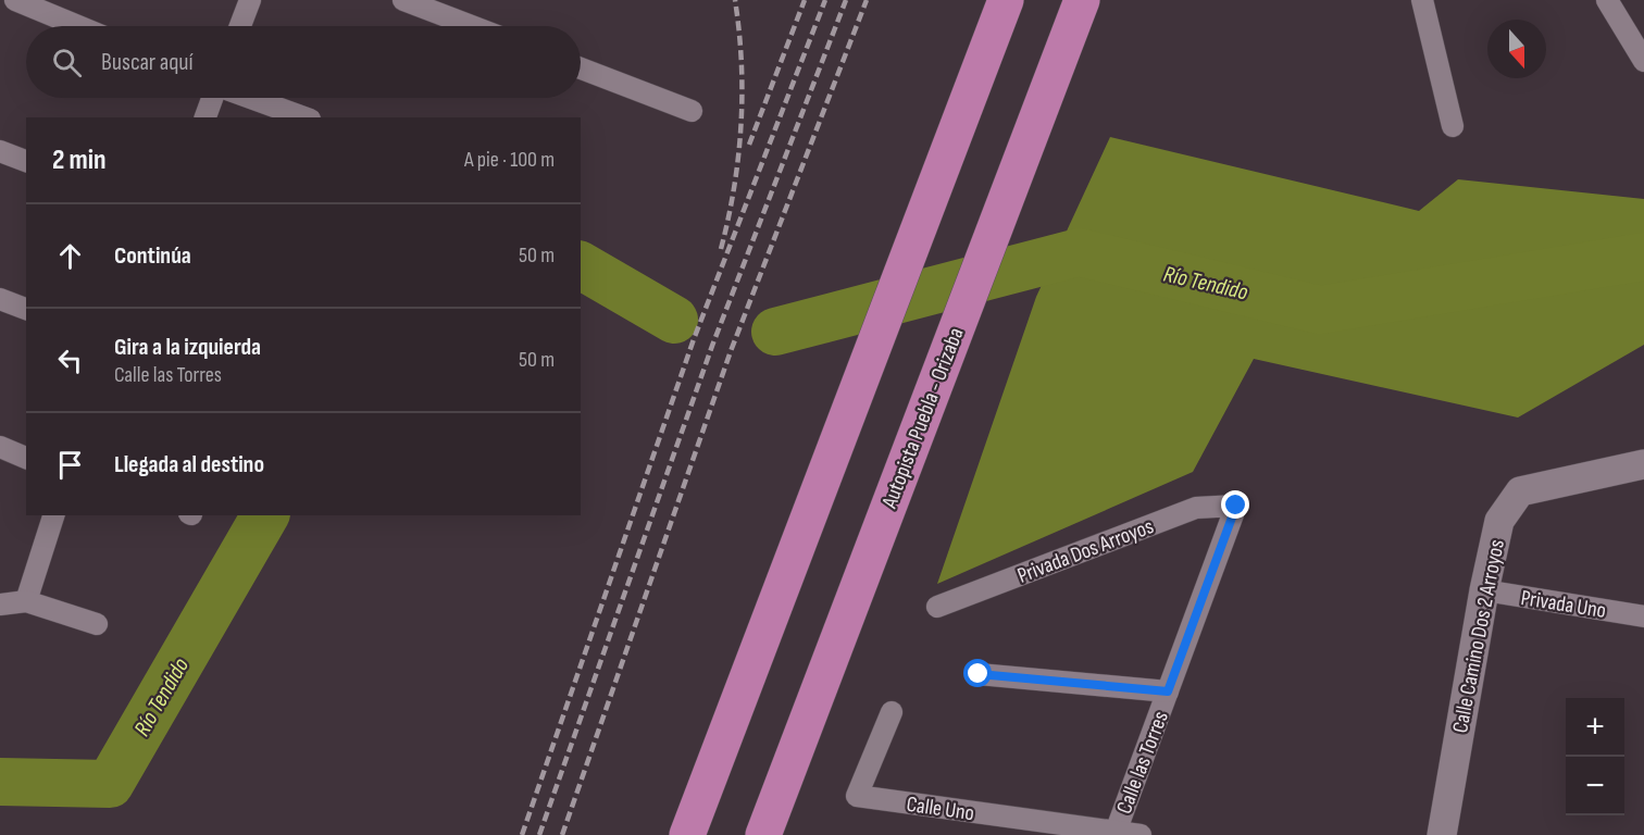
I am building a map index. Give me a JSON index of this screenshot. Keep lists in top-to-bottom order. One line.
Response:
{"streets":{"highway":["Autopista Puebla - Orizaba"],"street":["Privada Dos Arroyos","Privada Uno","Calle Camino Dos 2 Arroyos","Calle las Torres","Calle Uno"]},"crossings":[["Privada Dos Arroyos","Calle las Torres"],["Privada Uno","Calle Camino Dos 2 Arroyos"],["Calle las Torres","Calle Uno"]],"water":["Río Tendido"],"north":"bottom","page":{"search":"Buscar aquí","heading":["2 min","A pie · 100 m"],"list":[["Continúa","50 m"],["Gira a la izquierda","Calle las Torres","50 m"],"Llegada al destino"],"map_buttons":["+","−"]}}
